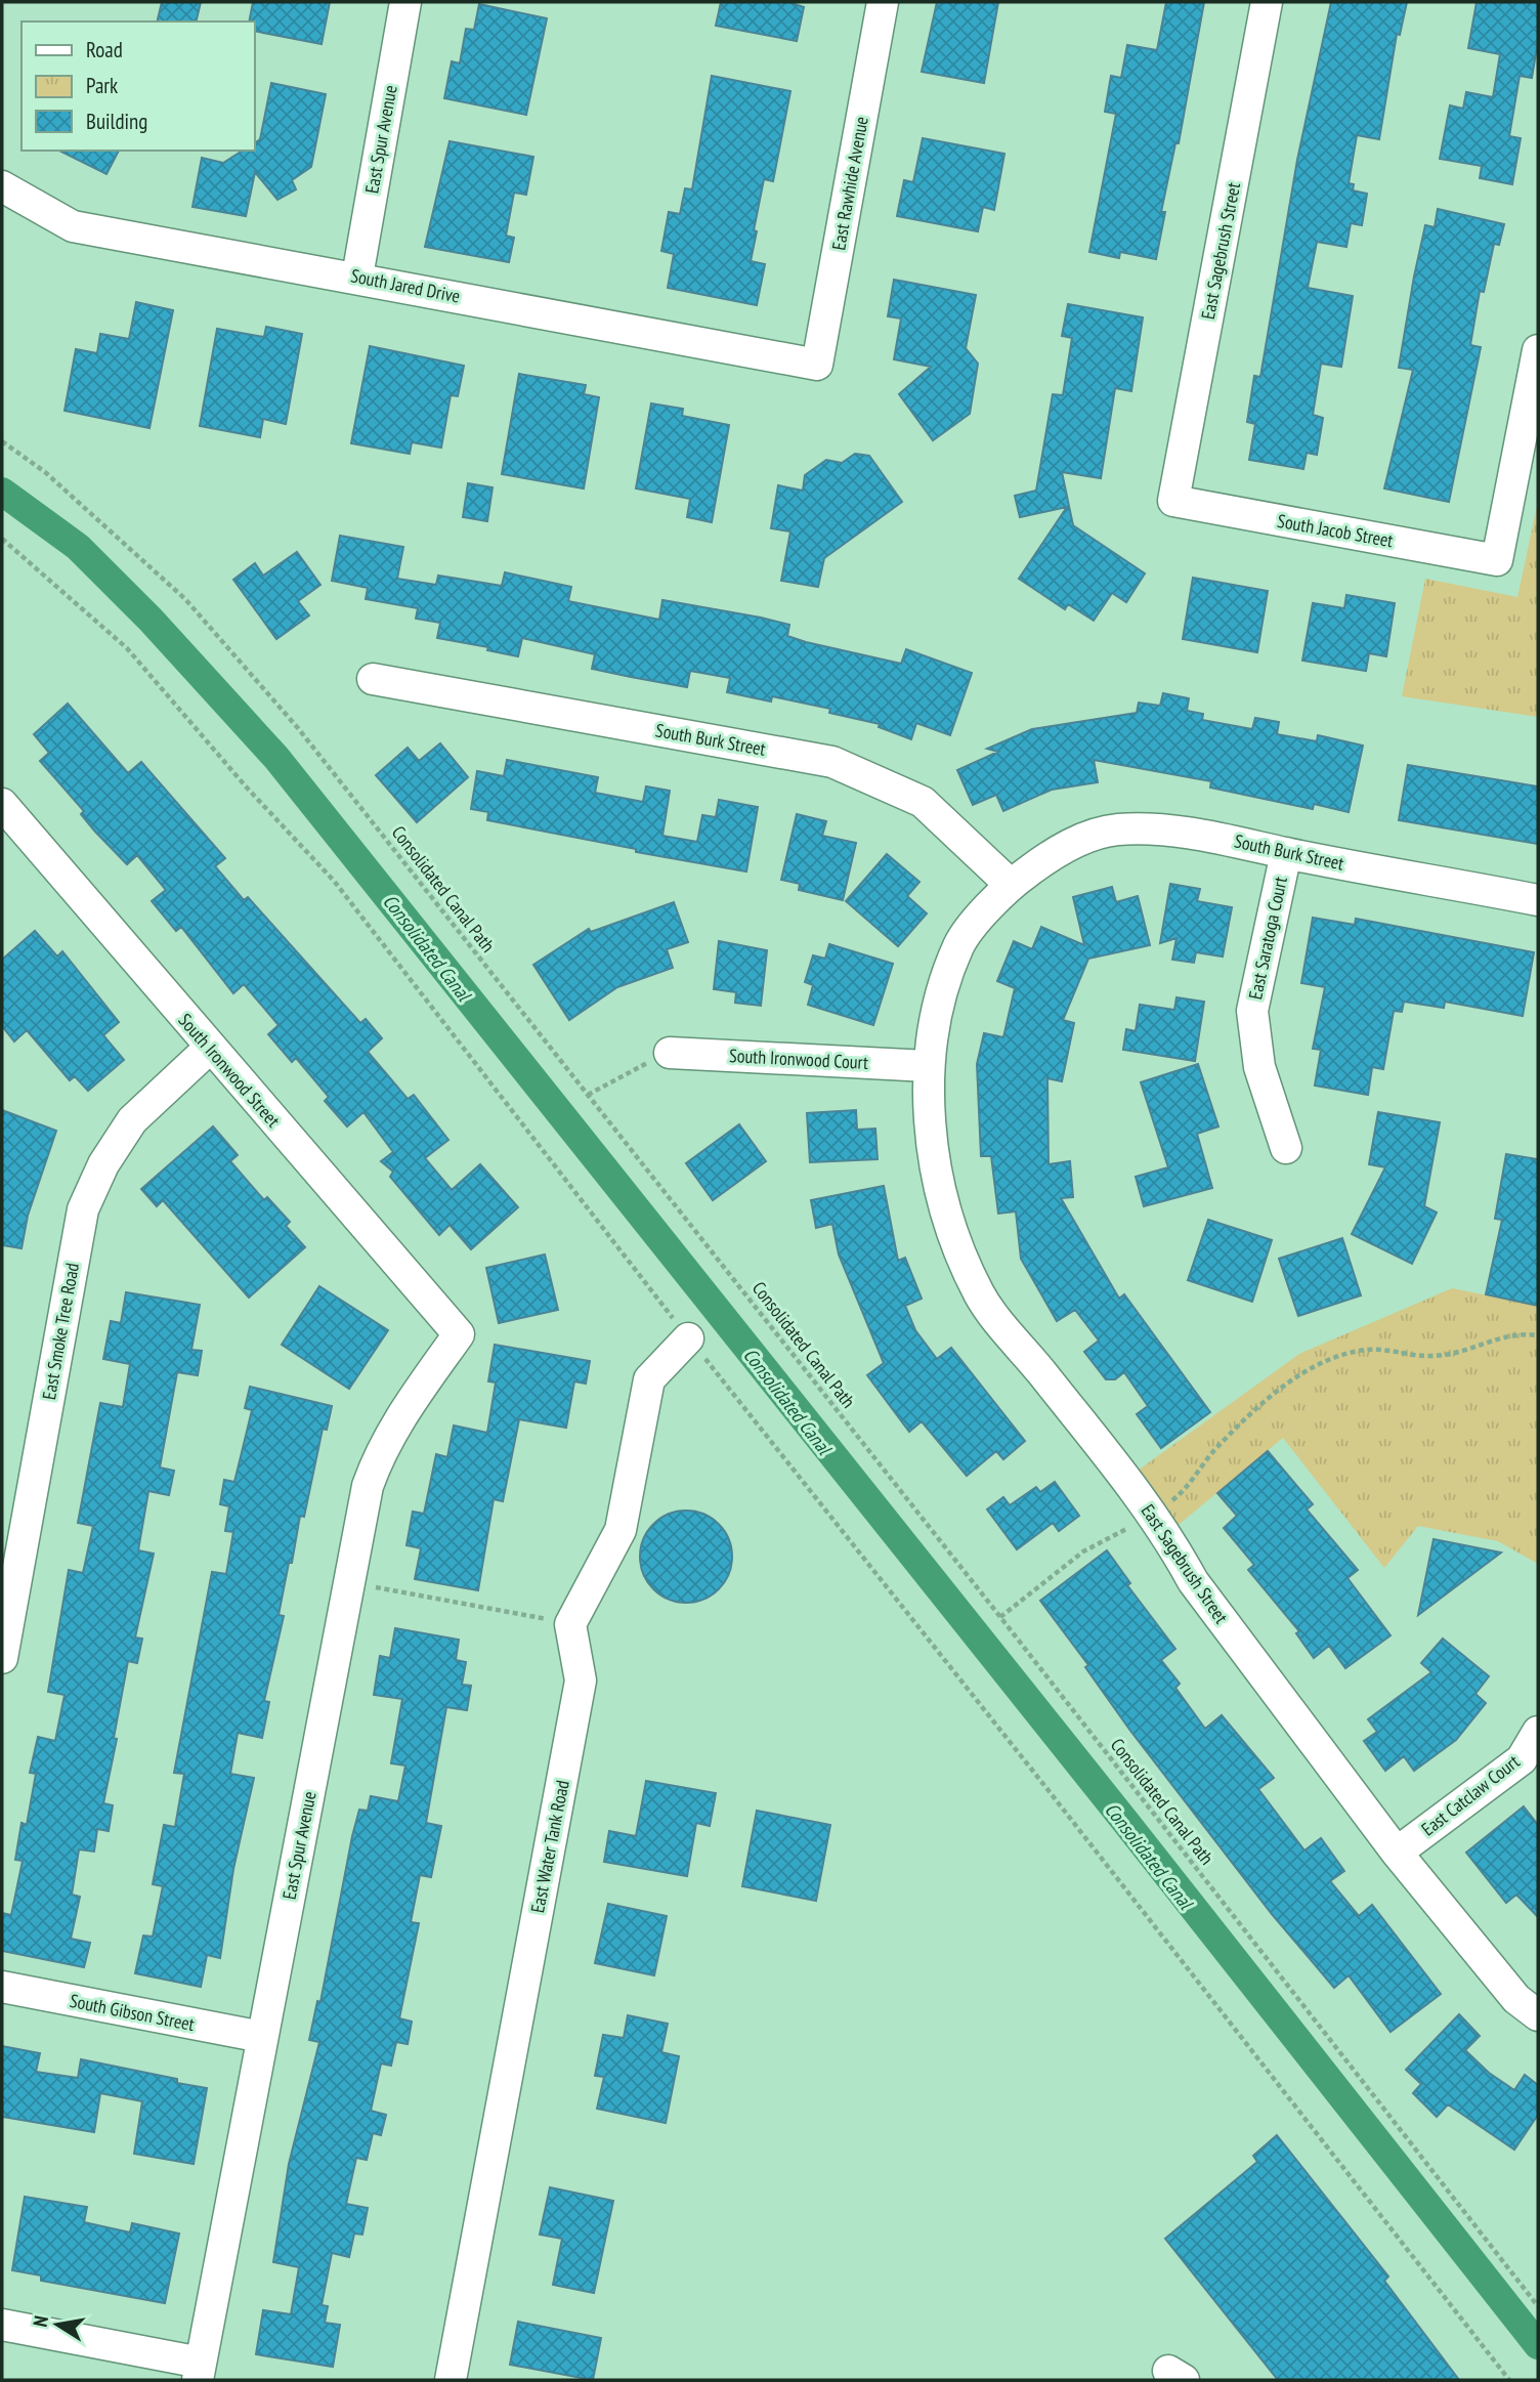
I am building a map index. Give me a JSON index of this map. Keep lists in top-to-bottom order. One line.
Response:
{"streets":{"street":["East Spur Avenue","East Rawhide Avenue","East Sagebrush Street","South Jared Drive","South Jacob Street","South Burk Street","East Saratoga Court","South Ironwood Court","South Ironwood Street","East Smoke Tree Road","East Catclaw Court","East Water Tank Road","South Gibson Street"],"path":["Consolidated Canal Path"]},"crossings":[["East Spur Avenue","South Jared Drive"],["East Spur Avenue","South Ironwood Street"],["East Spur Avenue","South Gibson Street"],["East Rawhide Avenue","South Jared Drive"],["East Sagebrush Street","South Jacob Street"],["East Sagebrush Street","South Burk Street"],["East Sagebrush Street","South Ironwood Court"],["East Sagebrush Street","East Catclaw Court"],["South Burk Street","East Saratoga Court"],["South Burk Street","South Ironwood Court"],["South Ironwood Street","East Smoke Tree Road"]],"water":["Consolidated Canal"],"legend":["Road","Park","Building"],"north":"left"}
